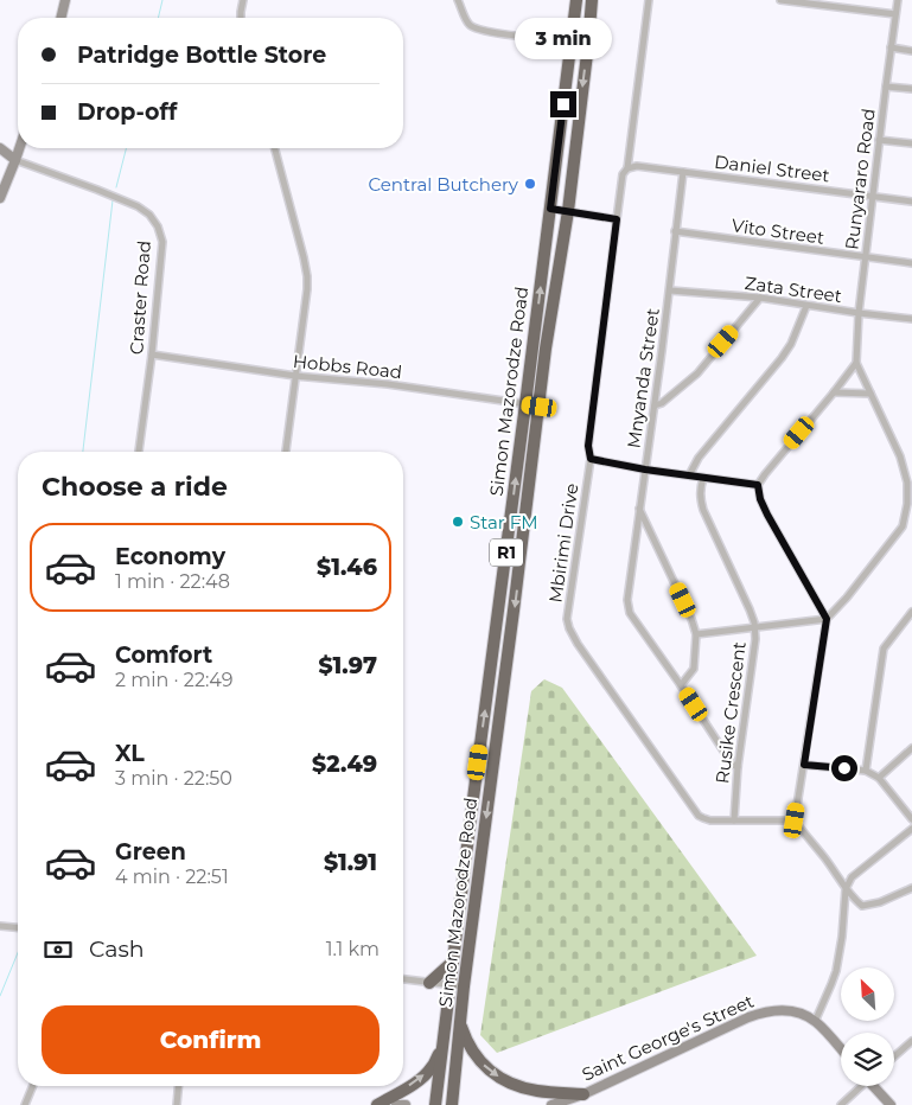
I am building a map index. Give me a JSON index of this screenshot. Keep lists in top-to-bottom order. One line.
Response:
{"streets":{"highway":["Simon Mazorodze Road","R1"],"main road":["Saint George's Street"],"street":["Daniel Street","Runyararo Road","Vito Street","Zata Street","Craster Road","Hobbs Road","Mnyanda Street","Mbirimi Drive","Rusike Crescent"]},"crossings":[["Daniel Street","Runyararo Road"],["Daniel Street","Mnyanda Street"],["Daniel Street","Mbirimi Drive"],["Runyararo Road","Vito Street"],["Runyararo Road","Zata Street"],["Vito Street","Mnyanda Street"],["Zata Street","Mnyanda Street"],["Craster Road","Hobbs Road"],["Hobbs Road","Simon Mazorodze Road"],["Mnyanda Street","Rusike Crescent"],["Mbirimi Drive","Rusike Crescent"]],"places":["Central Butchery","Star FM"],"north":"top left","page":{"bubble":"3 min","banner":["Patridge Bottle Store","Drop-off"],"heading":"Choose a ride","list":[{"name":"Economy","note":"1 min · 22:48","value":"$1.46"},{"name":"Comfort","note":"2 min · 22:49","value":"$1.97"},{"name":"XL","note":"3 min · 22:50","value":"$2.49"},{"name":"Green","note":"4 min · 22:51","value":"$1.91"}],"pay":["Cash","1.1 km"],"buttons":"Confirm"}}
